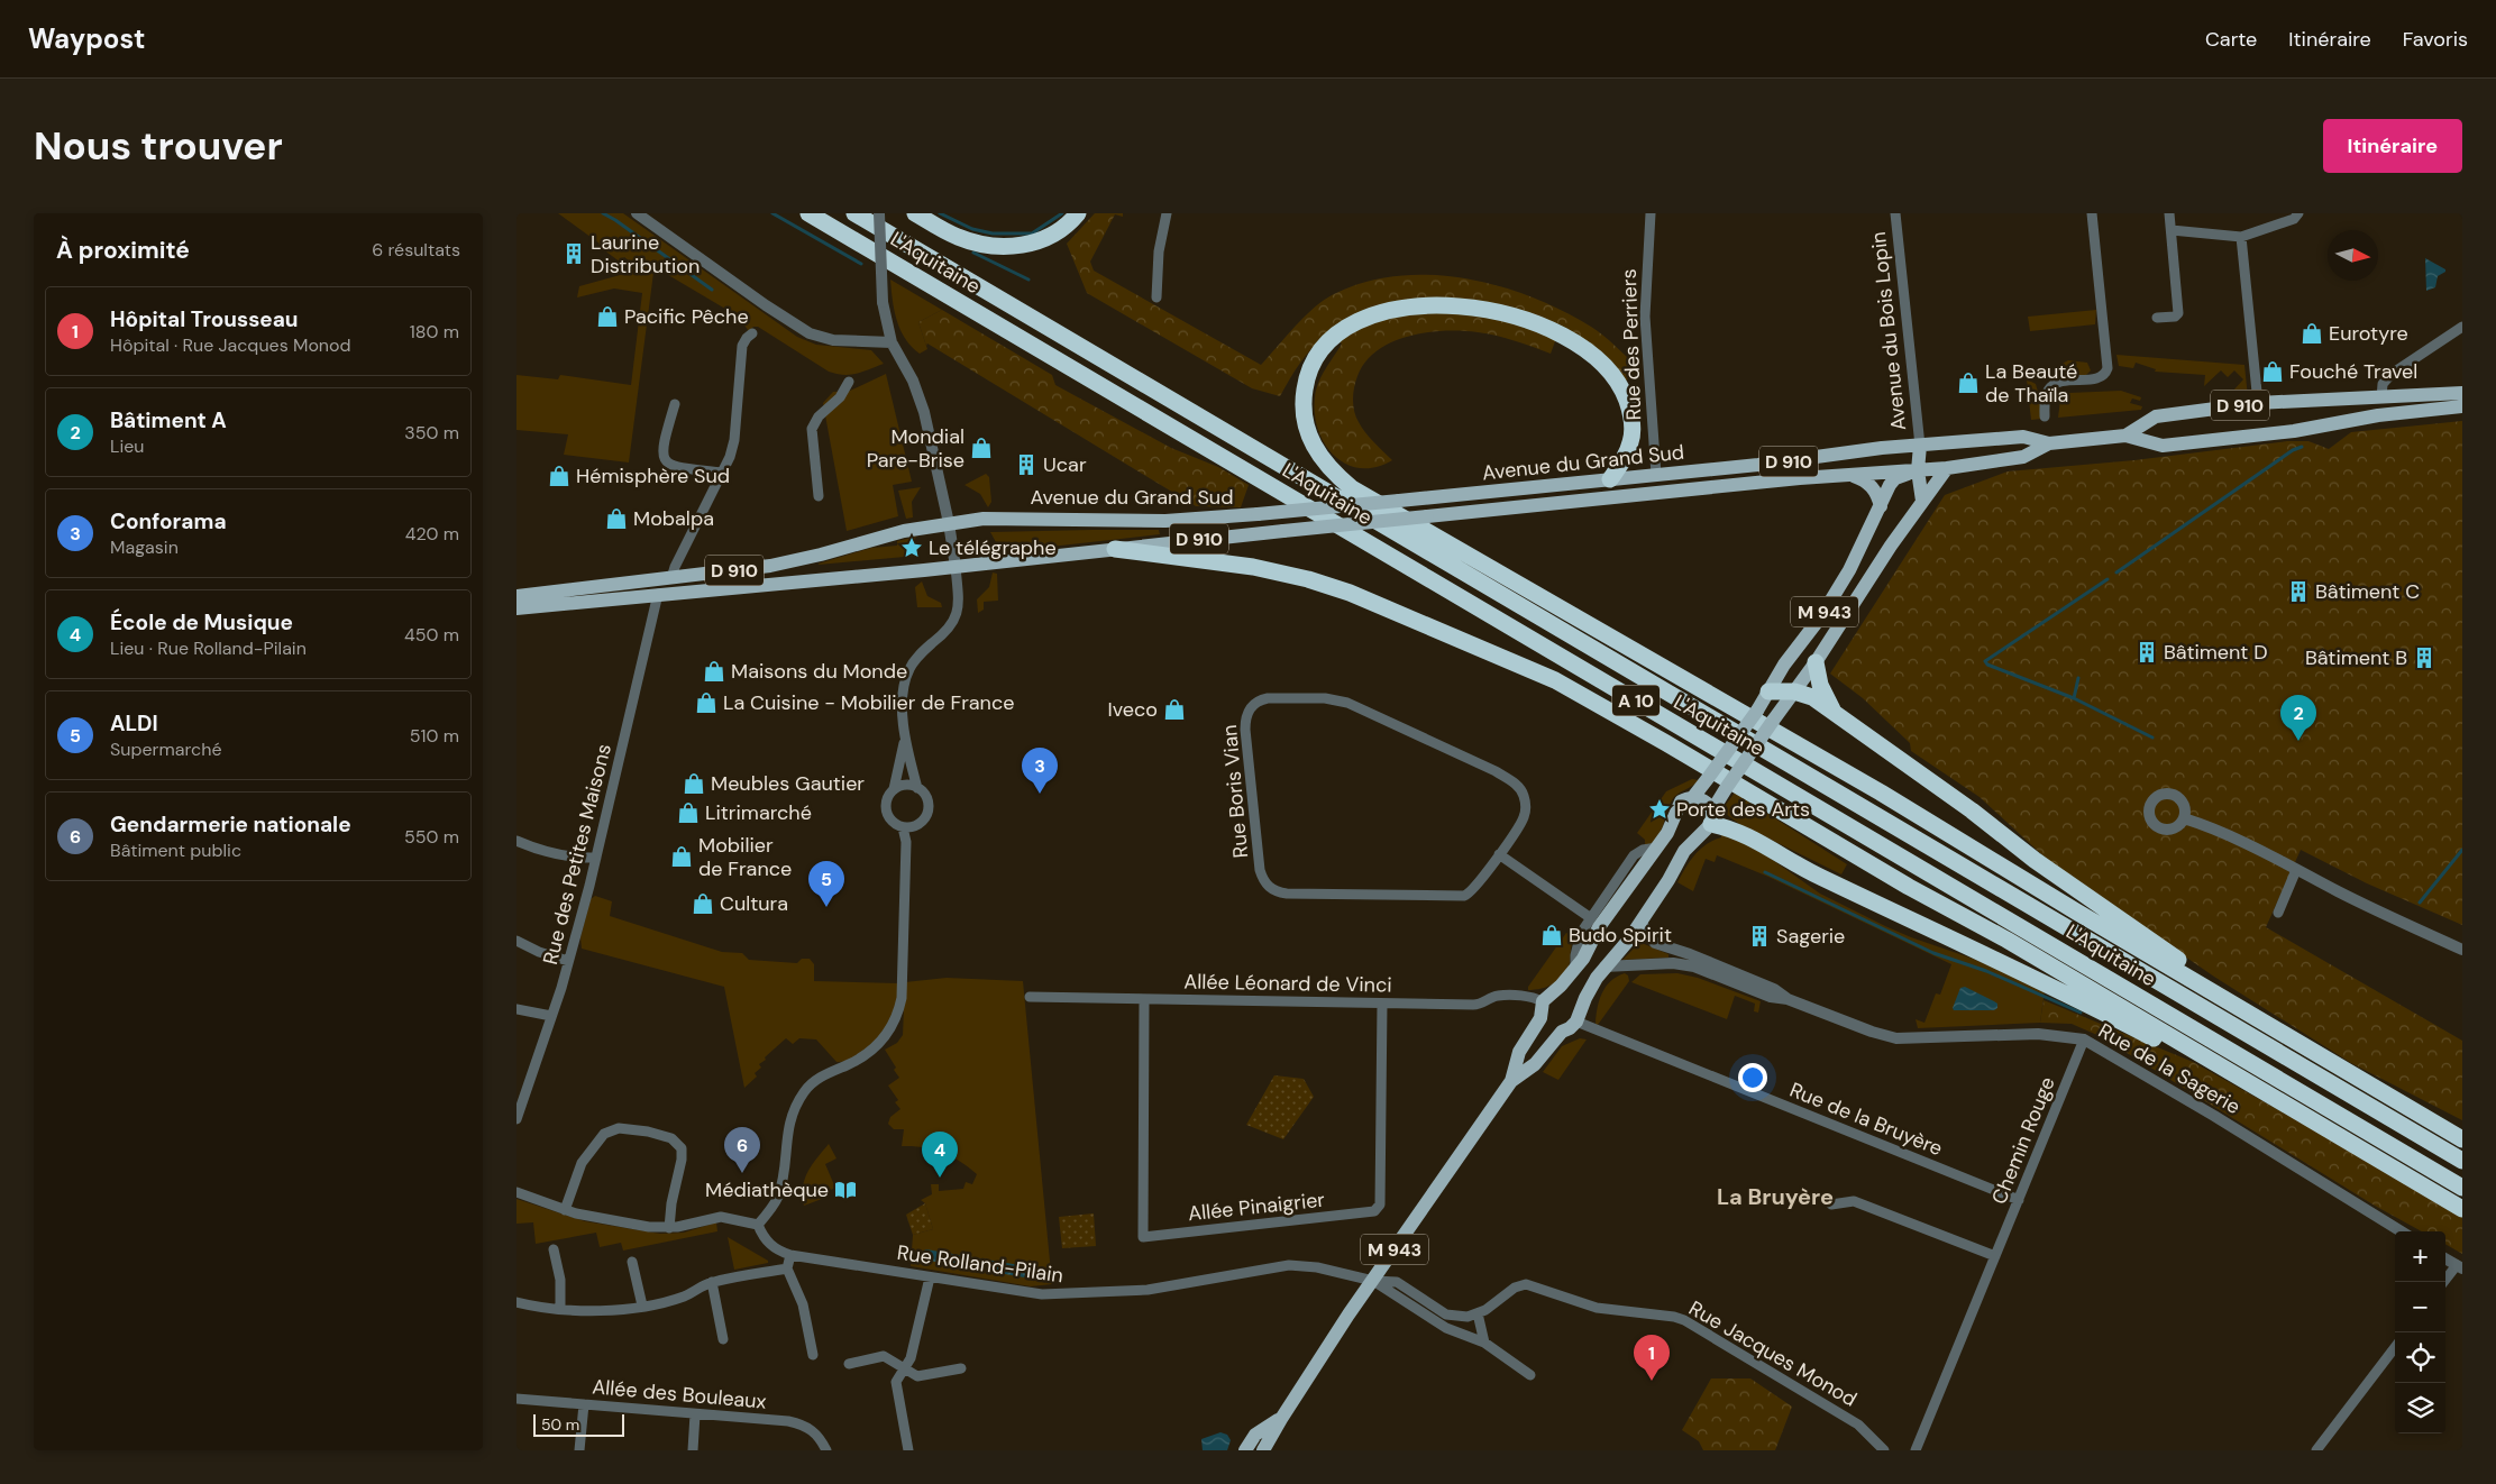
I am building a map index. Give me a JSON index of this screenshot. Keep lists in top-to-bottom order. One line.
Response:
{"streets":{"highway":["L'Aquitaine","A 10"],"main road":["D 910","Avenue du Grand Sud","M 943"],"street":["Avenue du Bois Lopin","Rue des Perriers","Rue Boris Vian","Rue des Petites Maisons","Allée Léonard de Vinci","Rue de la Sagerie","Rue de la Bruyère","Chemin Rouge","Allée Pinaigrier","Rue Rolland-Pilain","Rue Jacques Monod","Allée des Bouleaux"]},"crossings":[["Avenue du Bois Lopin","D 910"],["Avenue du Bois Lopin","Avenue du Grand Sud"],["Rue des Perriers","Avenue du Grand Sud"],["D 910","Avenue du Grand Sud"],["D 910","M 943"],["Avenue du Grand Sud","Rue des Petites Maisons"],["M 943","Allée Léonard de Vinci"],["M 943","Rue de la Sagerie"],["M 943","Rue de la Bruyère"],["M 943","Rue Rolland-Pilain"],["Allée Léonard de Vinci","Allée Pinaigrier"],["Rue de la Sagerie","Chemin Rouge"],["Rue de la Bruyère","Chemin Rouge"],["Rue Rolland-Pilain","Rue Jacques Monod"]],"districts":["La Bruyère"],"places":{"building":["Laurine Distribution","Ucar","Bâtiment C","Bâtiment D","Bâtiment B","Sagerie"],"shop":["Pacific Pêche","Eurotyre","Fouché Travel","La Beauté de Thaïla","Mondial Pare-Brise","Hémisphère Sud","Mobalpa","Maisons du Monde","La Cuisine - Mobilier de France","Iveco","Meubles Gautier","Litrimarché","Mobilier de France","Cultura","Budo Spirit"],"place":["Le télégraphe","Porte des Arts"],"library":["Médiathèque"]},"scale_bar":"50 m","north":"right","page":{"header":"Waypost","nav":["Carte","Itinéraire","Favoris"],"buttons":"Itinéraire","title":"Nous trouver","heading":["À proximité","6 résultats"],"list":[{"mark":"1","name":"Hôpital Trousseau","note":"Hôpital · Rue Jacques Monod","value":"180 m"},{"mark":"2","name":"Bâtiment A","note":"Lieu","value":"350 m"},{"mark":"3","name":"Conforama","note":"Magasin","value":"420 m"},{"mark":"4","name":"École de Musique","note":"Lieu · Rue Rolland-Pilain","value":"450 m"},{"mark":"5","name":"ALDI","note":"Supermarché","value":"510 m"},{"mark":"6","name":"Gendarmerie nationale","note":"Bâtiment public","value":"550 m"}],"pins":["2","3","5","6","4","1"],"map_buttons":["+","−"],"scale":"50 m"}}
